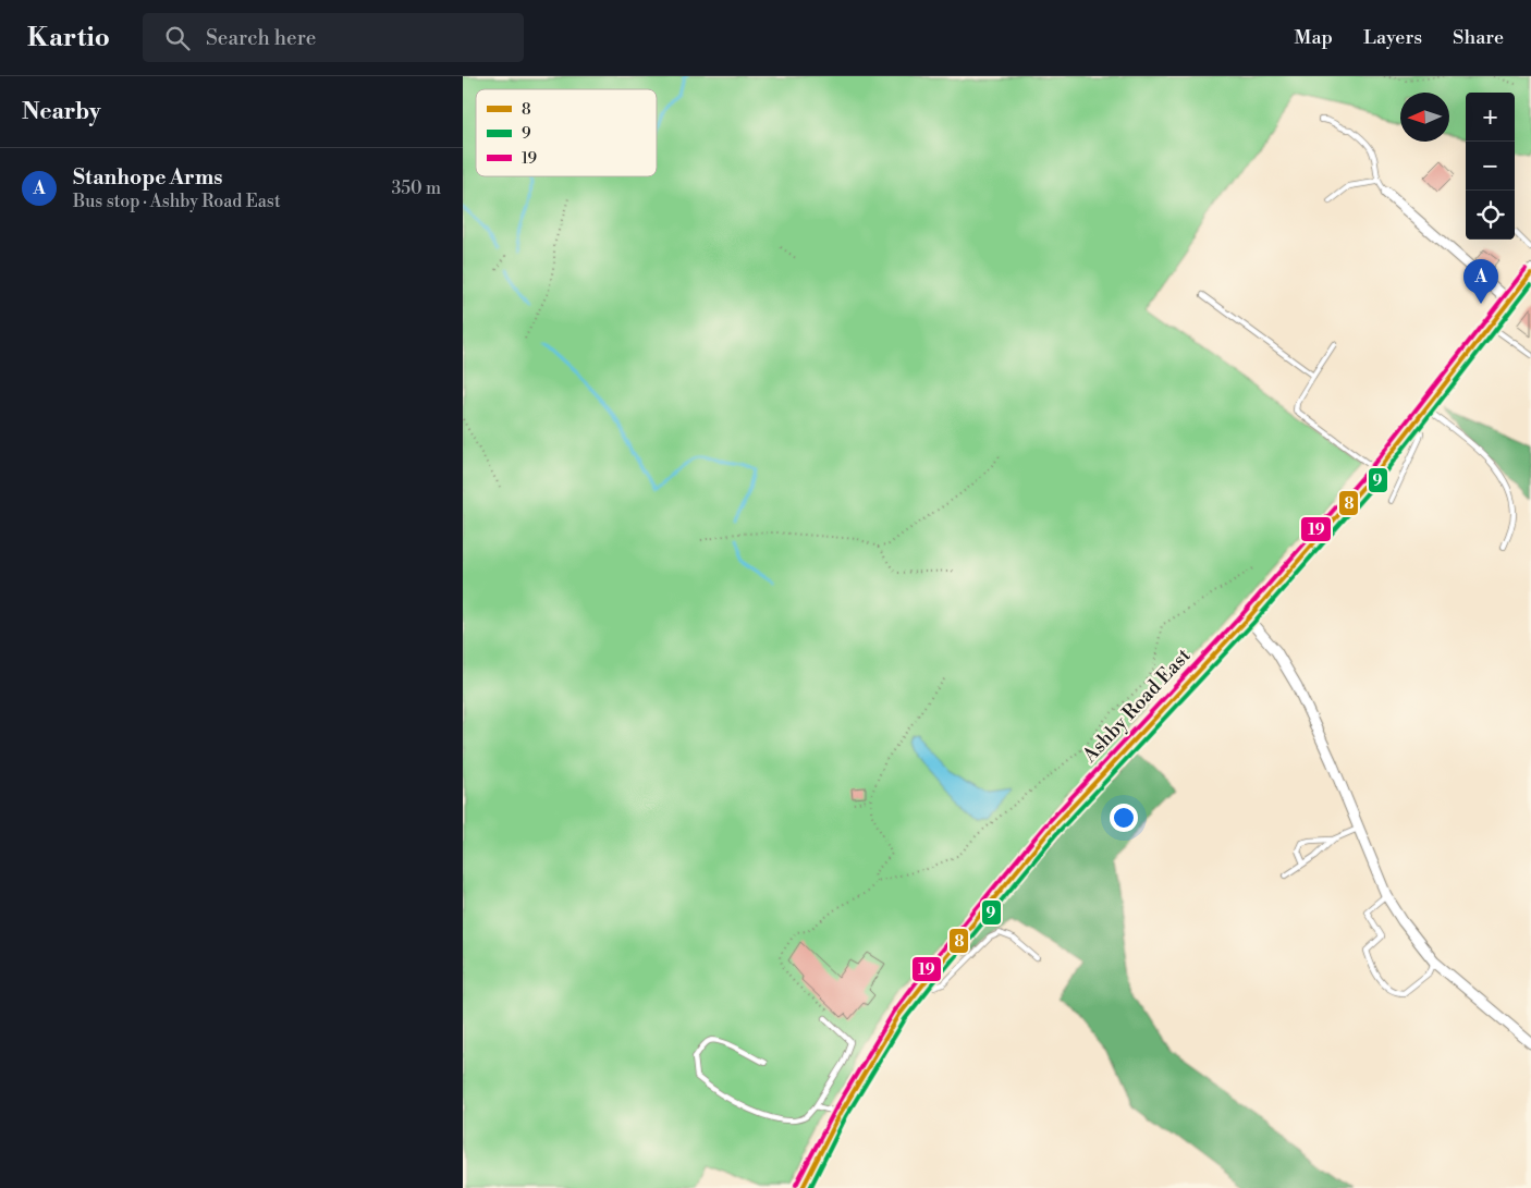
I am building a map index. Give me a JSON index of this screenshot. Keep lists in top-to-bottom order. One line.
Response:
{"streets":{"highway":["Ashby Road East"]},"lines":["transit line 19","transit line 8","transit line 9"],"legend":["8","9","19"],"north":"left","page":{"header":"Kartio","search":"Search here","nav":["Map","Layers","Share"],"heading":"Nearby","map_buttons":["+","−"],"list":[{"mark":"A","name":"Stanhope Arms","note":"Bus stop · Ashby Road East","value":"350 m"}],"pins":"A"}}
